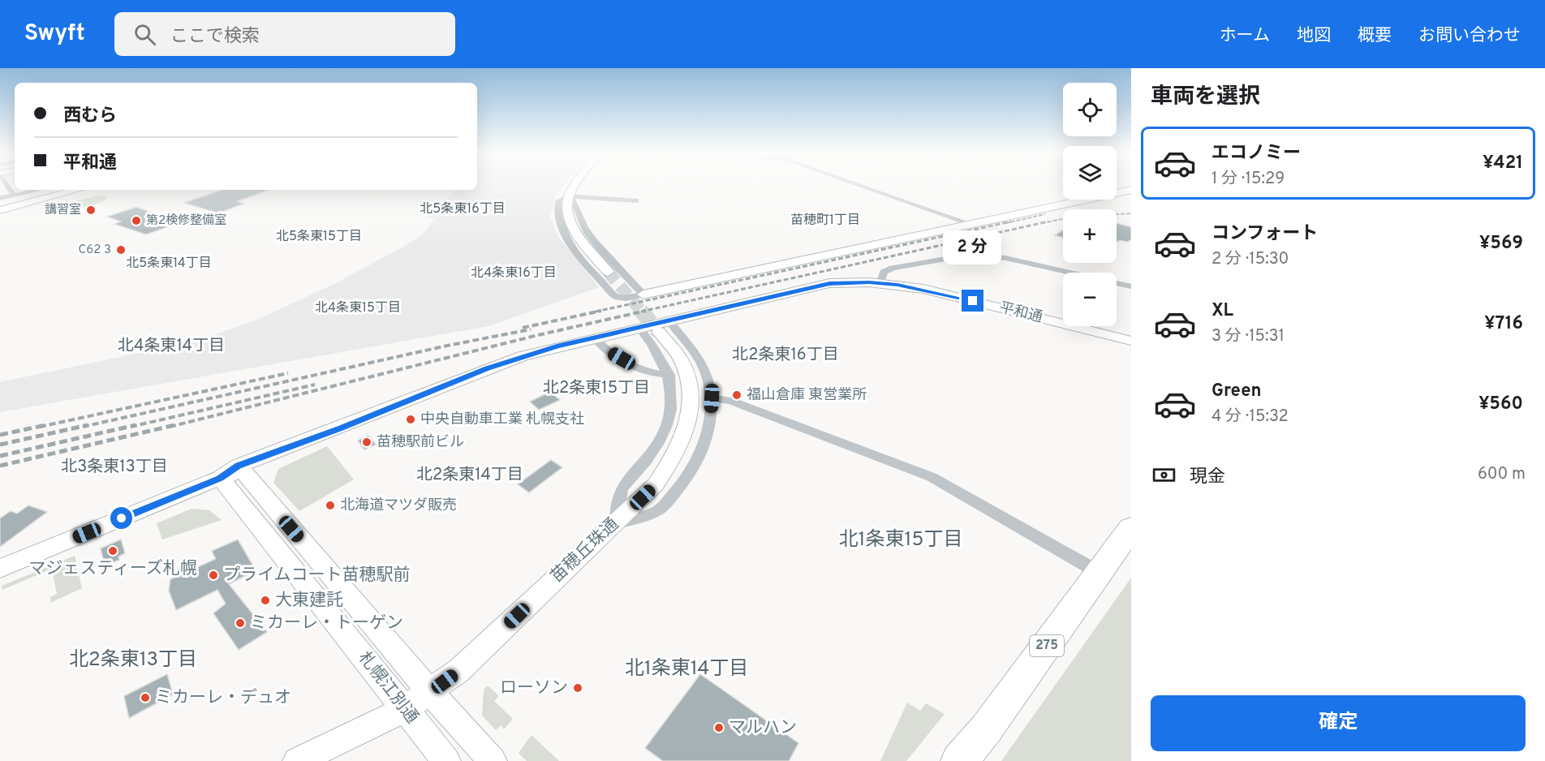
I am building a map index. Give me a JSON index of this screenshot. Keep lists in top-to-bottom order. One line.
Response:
{"streets":{"highway":["275"],"street":["平和通","苗穂丘珠通","札幌江別通"]},"crossings":[["平和通","苗穂丘珠通"],["平和通","札幌江別通"],["苗穂丘珠通","札幌江別通"]],"districts":["北5条東16丁目","苗穂町1丁目","北5条東15丁目","北5条東14丁目","北4条東16丁目","北4条東15丁目","北4条東14丁目","北2条東16丁目","北2条東15丁目","北3条東13丁目","北2条東14丁目","北1条東15丁目","北2条東13丁目","北1条東14丁目"],"places":["講習室","第2検修整備室","C62 3","福山倉庫 東営業所","中央自動車工業 札幌支社","苗穂駅前ビル","北海道マツダ販売","マジェスティーズ札幌","プライムコート苗穂駅前","大東建託","ミカーレ・トーゲン","ローソン","ミカーレ・デュオ","マルハン"],"page":{"header":"Swyft","search":"ここで検索","nav":["ホーム","地図","概要","お問い合わせ"],"heading":"車両を選択","map_buttons":["+","−"],"banner":["西むら","平和通"],"list":[{"name":"エコノミー","note":"1 分 · 15:29","value":"¥421"},{"name":"コンフォート","note":"2 分 · 15:30","value":"¥569"},{"name":"XL","note":"3 分 · 15:31","value":"¥716"},{"name":"Green","note":"4 分 · 15:32","value":"¥560"}],"bubble":"2 分","pay":["現金","600 m"],"buttons":"確定"}}
